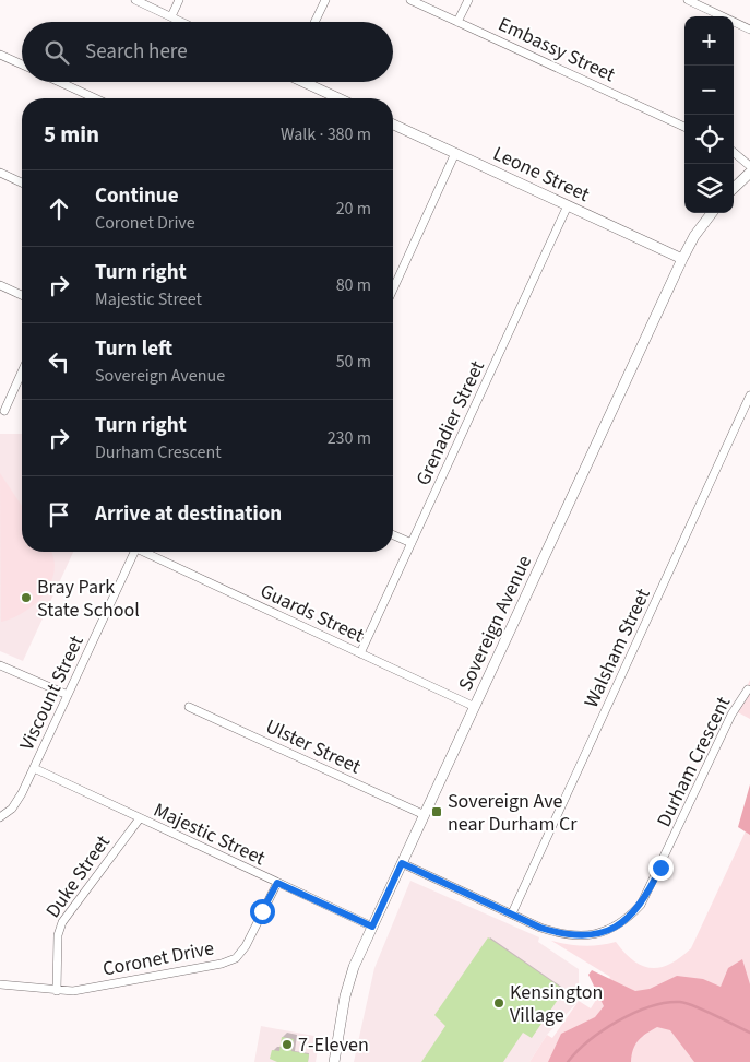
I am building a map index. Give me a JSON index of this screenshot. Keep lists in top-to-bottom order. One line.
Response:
{"streets":{"street":["Embassy Street","Leone Street","Grenadier Street","Guards Street","Sovereign Avenue","Walsham Street","Viscount Street","Ulster Street","Durham Crescent","Majestic Street","Duke Street","Coronet Drive"]},"crossings":[["Leone Street","Grenadier Street"],["Leone Street","Sovereign Avenue"],["Grenadier Street","Guards Street"],["Guards Street","Sovereign Avenue"],["Sovereign Avenue","Ulster Street"],["Sovereign Avenue","Durham Crescent"],["Sovereign Avenue","Majestic Street"],["Walsham Street","Durham Crescent"],["Viscount Street","Majestic Street"],["Majestic Street","Duke Street"],["Majestic Street","Coronet Drive"],["Duke Street","Coronet Drive"]],"places":{"other":["Bray Park State School","Kensington Village","7-Eleven"],"transit":["Sovereign Ave near Durham Cr"]},"page":{"map_buttons":["+","−"],"search":"Search here","heading":["5 min","Walk · 380 m"],"list":[["Continue","Coronet Drive","20 m"],["Turn right","Majestic Street","80 m"],["Turn left","Sovereign Avenue","50 m"],["Turn right","Durham Crescent","230 m"],"Arrive at destination"]}}
